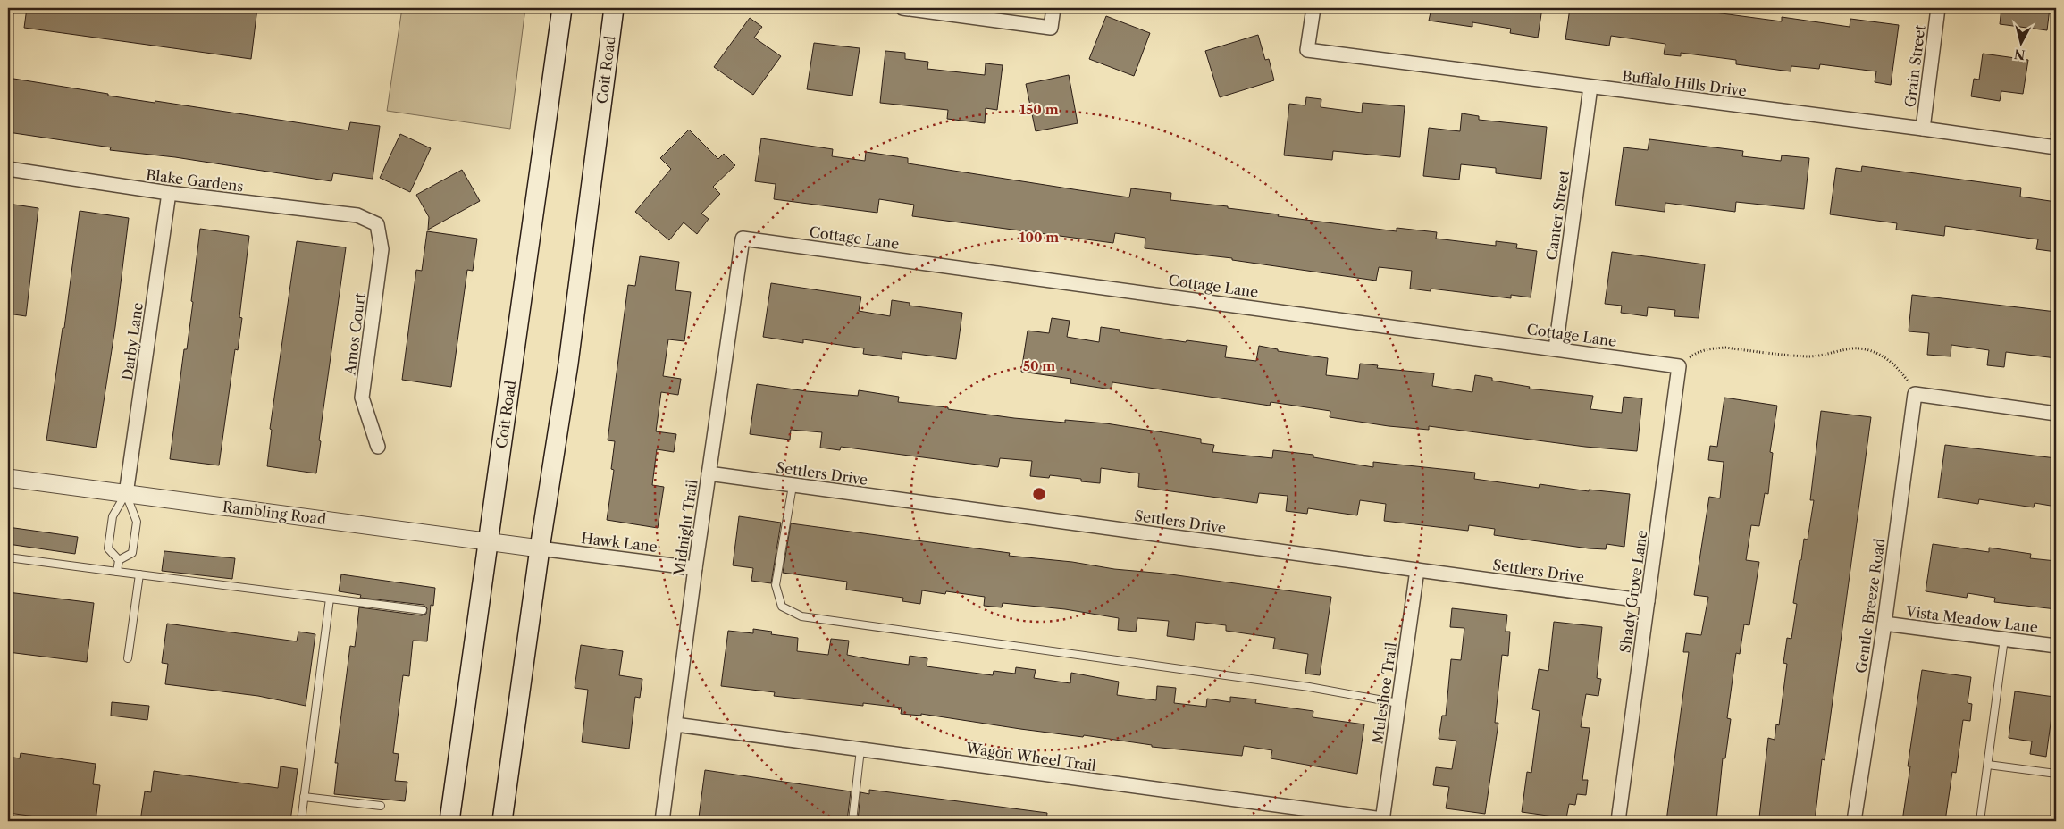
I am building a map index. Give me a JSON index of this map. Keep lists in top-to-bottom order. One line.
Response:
{"streets":{"main road":["Coit Road"],"street":["Grain Street","Buffalo Hills Drive","Blake Gardens","Canter Street","Cottage Lane","Amos Court","Darby Lane","Settlers Drive","Rambling Road","Midnight Trail","Hawk Lane","Shady Grove Lane","Gentle Breeze Road","Vista Meadow Lane","Muleshoe Trail","Wagon Wheel Trail"]},"crossings":[["Grain Street","Buffalo Hills Drive"],["Coit Road","Rambling Road"],["Coit Road","Hawk Lane"],["Buffalo Hills Drive","Canter Street"],["Blake Gardens","Amos Court"],["Blake Gardens","Darby Lane"],["Canter Street","Cottage Lane"],["Cottage Lane","Midnight Trail"],["Cottage Lane","Shady Grove Lane"],["Darby Lane","Rambling Road"],["Settlers Drive","Midnight Trail"],["Settlers Drive","Shady Grove Lane"],["Settlers Drive","Muleshoe Trail"],["Rambling Road","Hawk Lane"],["Midnight Trail","Hawk Lane"],["Midnight Trail","Wagon Wheel Trail"],["Gentle Breeze Road","Vista Meadow Lane"],["Muleshoe Trail","Wagon Wheel Trail"]],"north":"bottom","rings":["150 m","100 m","50 m"]}
